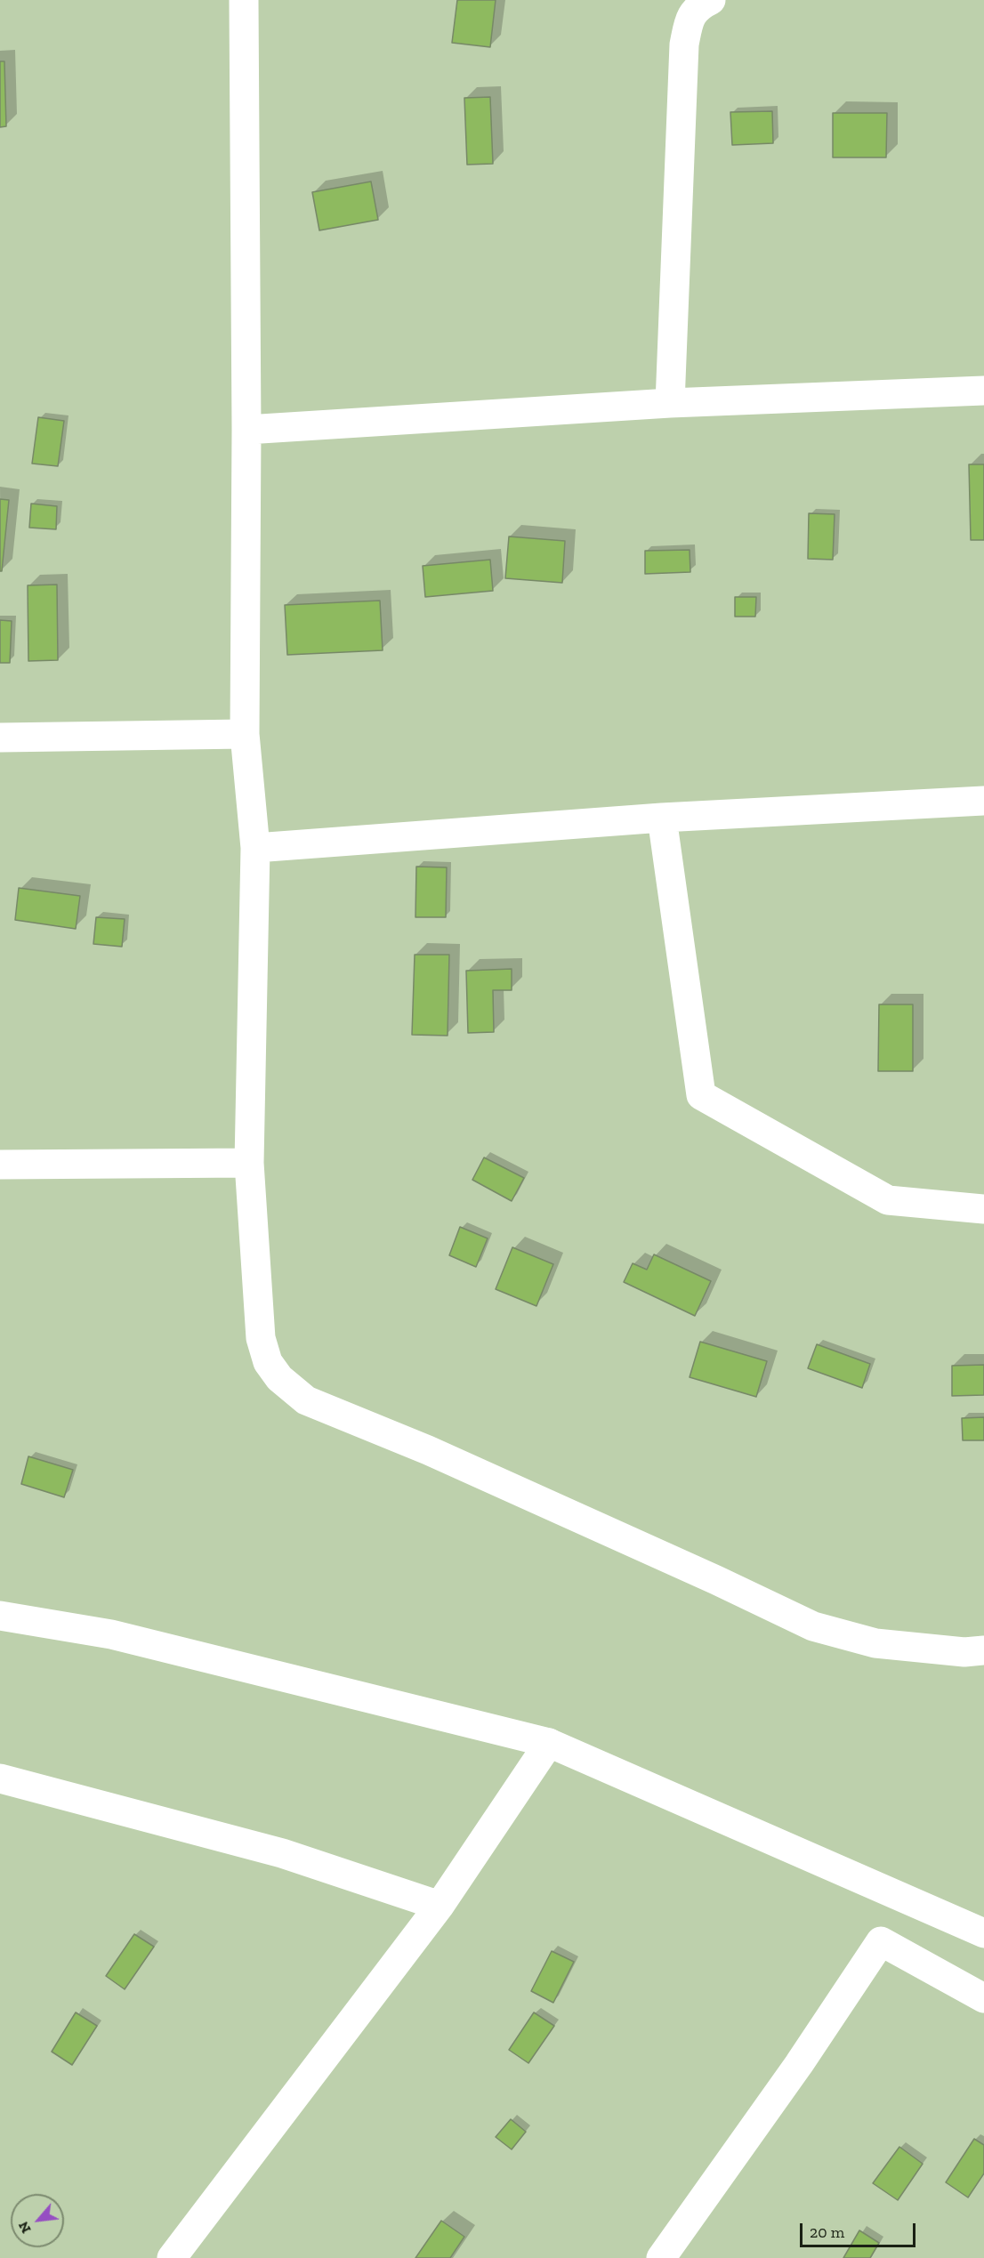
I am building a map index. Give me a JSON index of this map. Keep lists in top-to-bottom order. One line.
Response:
{"scale_bar":"20 m","north":"bottom left"}
